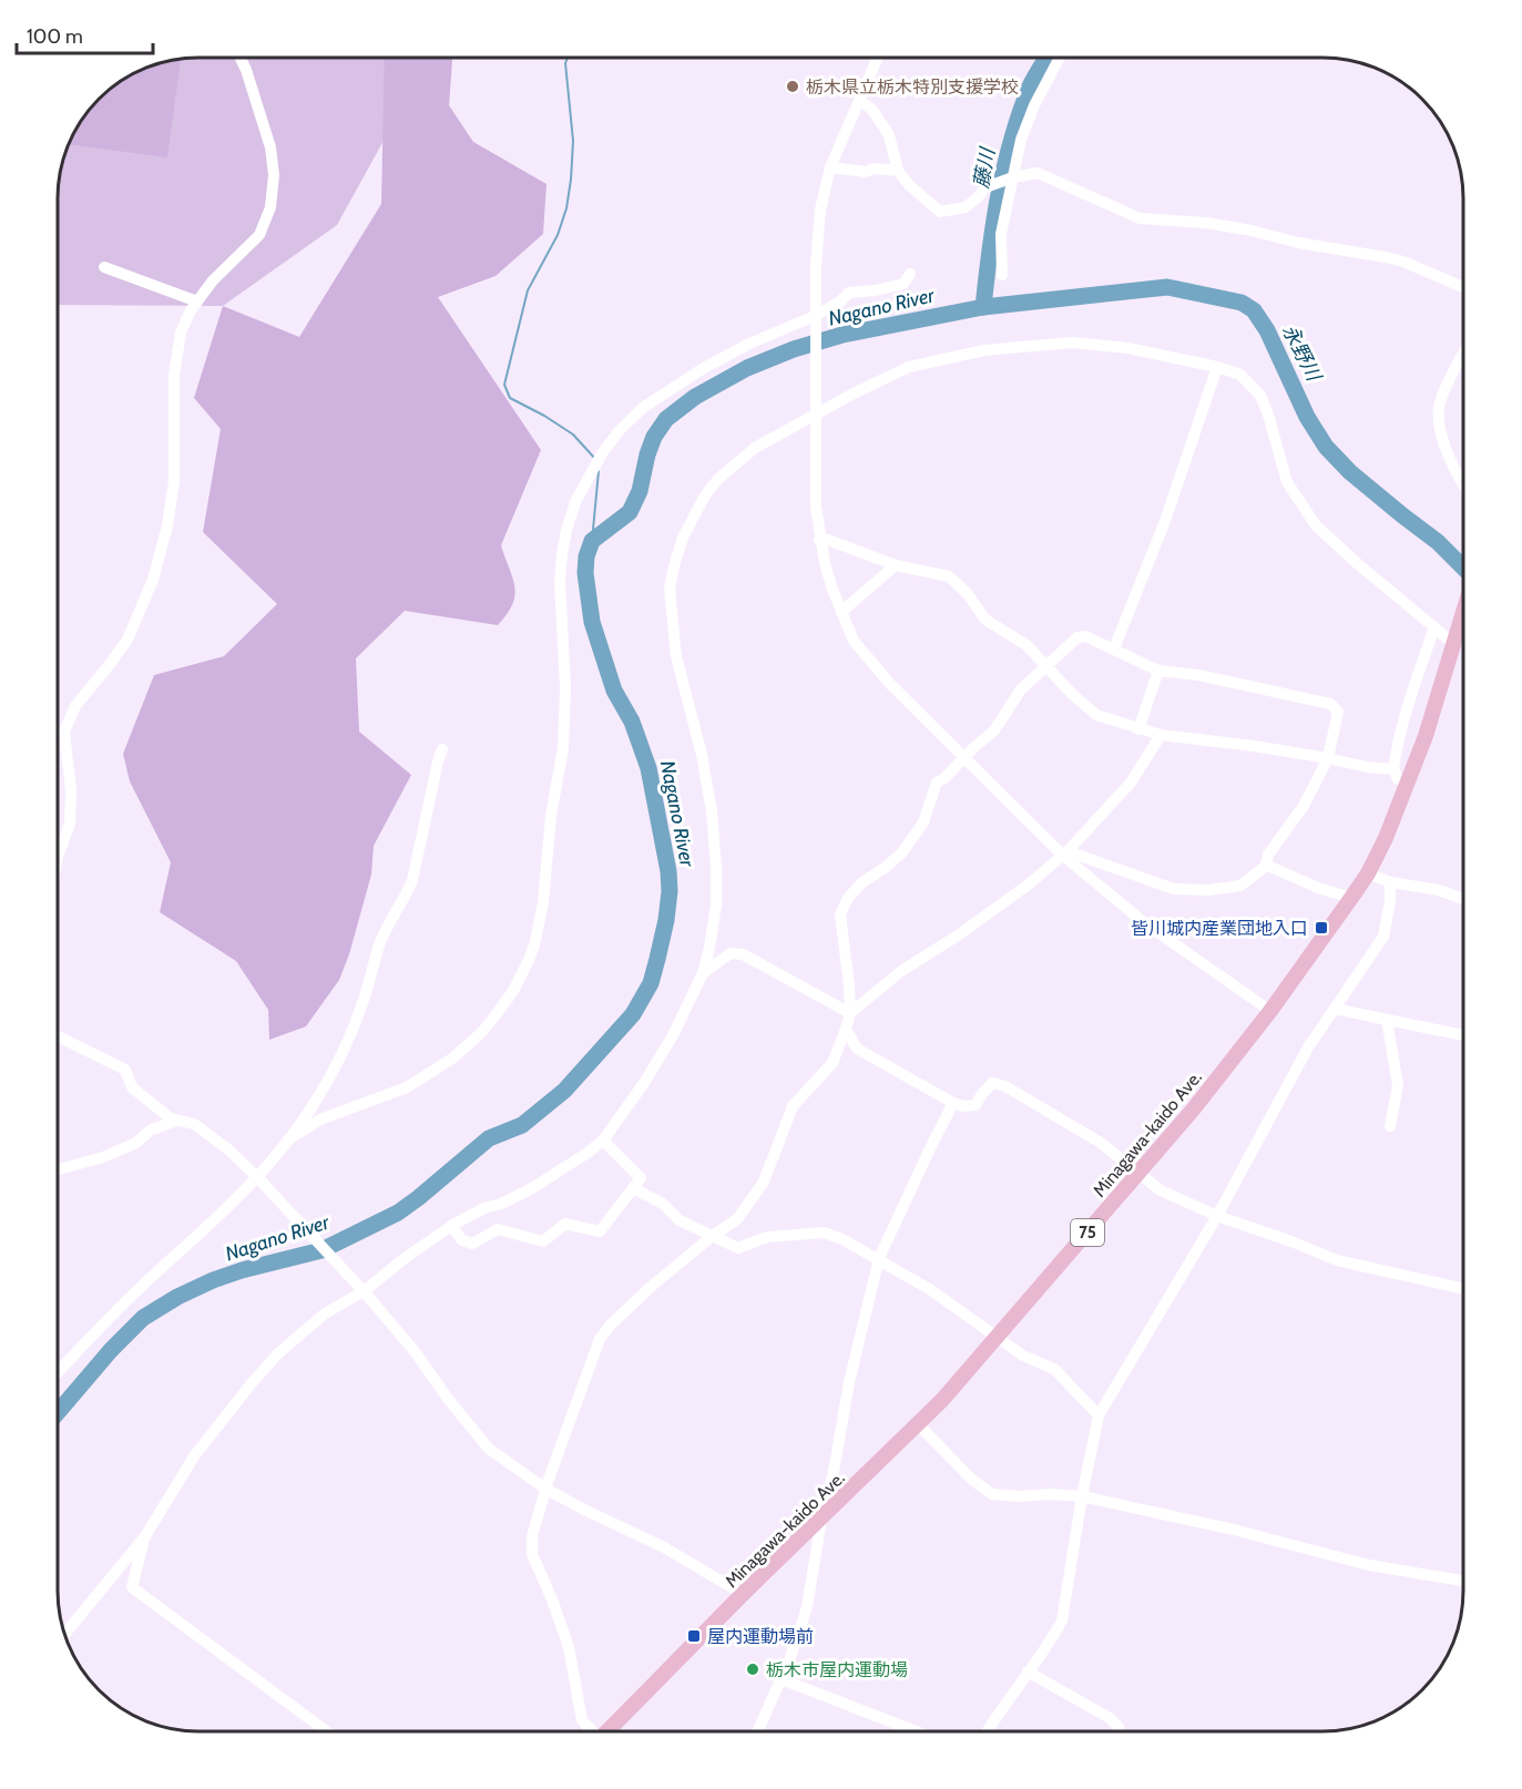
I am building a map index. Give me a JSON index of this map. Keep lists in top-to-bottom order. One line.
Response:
{"streets":{"main road":["Minagawa-kaido Ave.","75"]},"water":["藤川","Nagano River","永野川"],"places":{"other":["栃木県立栃木特別支援学校","栃木市屋内運動場"],"transit":["皆川城内産業団地入口","屋内運動場前"]},"scale_bar":"100 m"}
